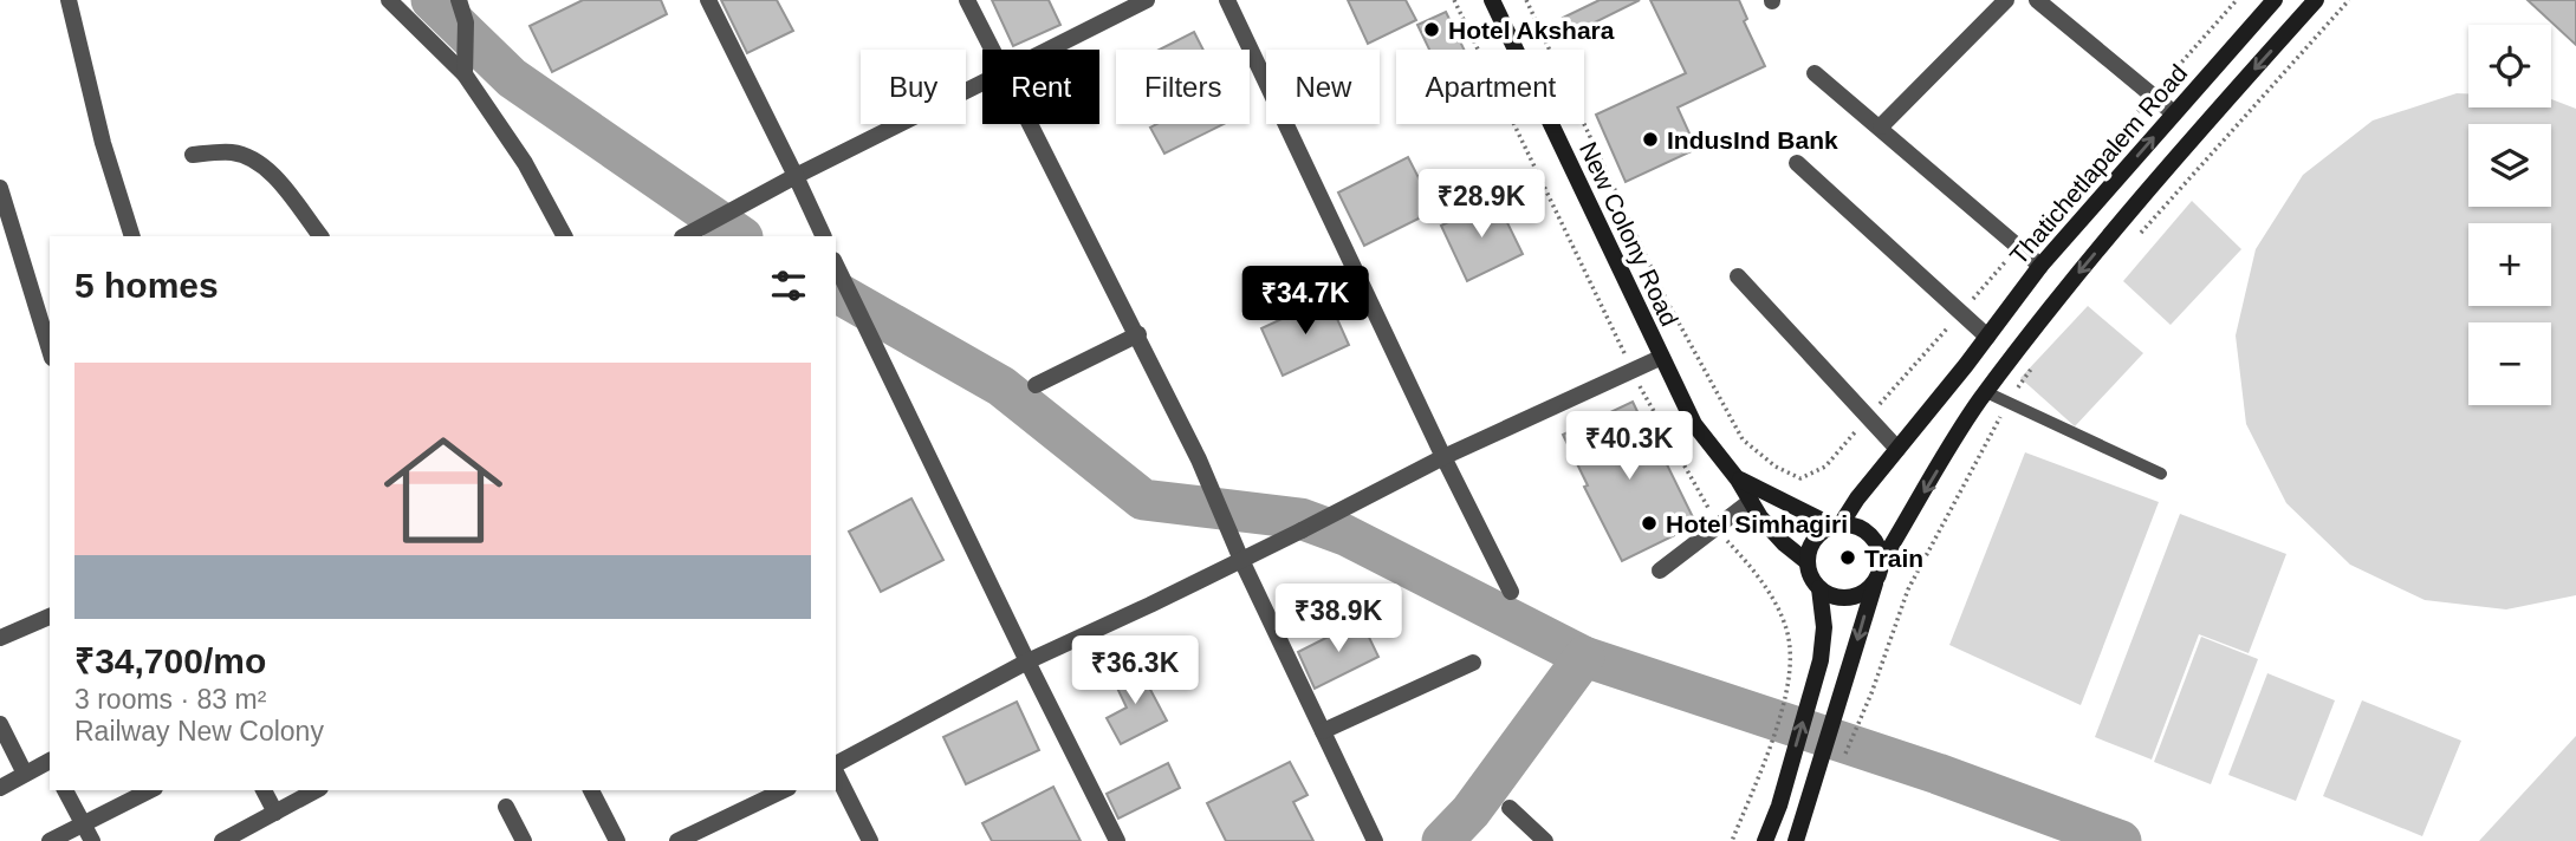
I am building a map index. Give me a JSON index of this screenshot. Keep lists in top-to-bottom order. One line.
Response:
{"streets":{"main road":["Thatichetlapalem Road","New Colony Road"]},"crossings":[["Thatichetlapalem Road","New Colony Road"]],"places":["Hotel Akshara","IndusInd Bank","Hotel Simhagiri","Train"],"page":{"map_buttons":["+","−"],"chip":["Buy","Rent","Filters","New","Apartment"],"price":["₹28.9K","₹34.7K","₹40.3K","₹38.9K","₹36.3K"],"heading":"5 homes","list":[{"name":"₹34,700/mo","note":"3 rooms · 83 m² · Railway New Colony"}]}}
